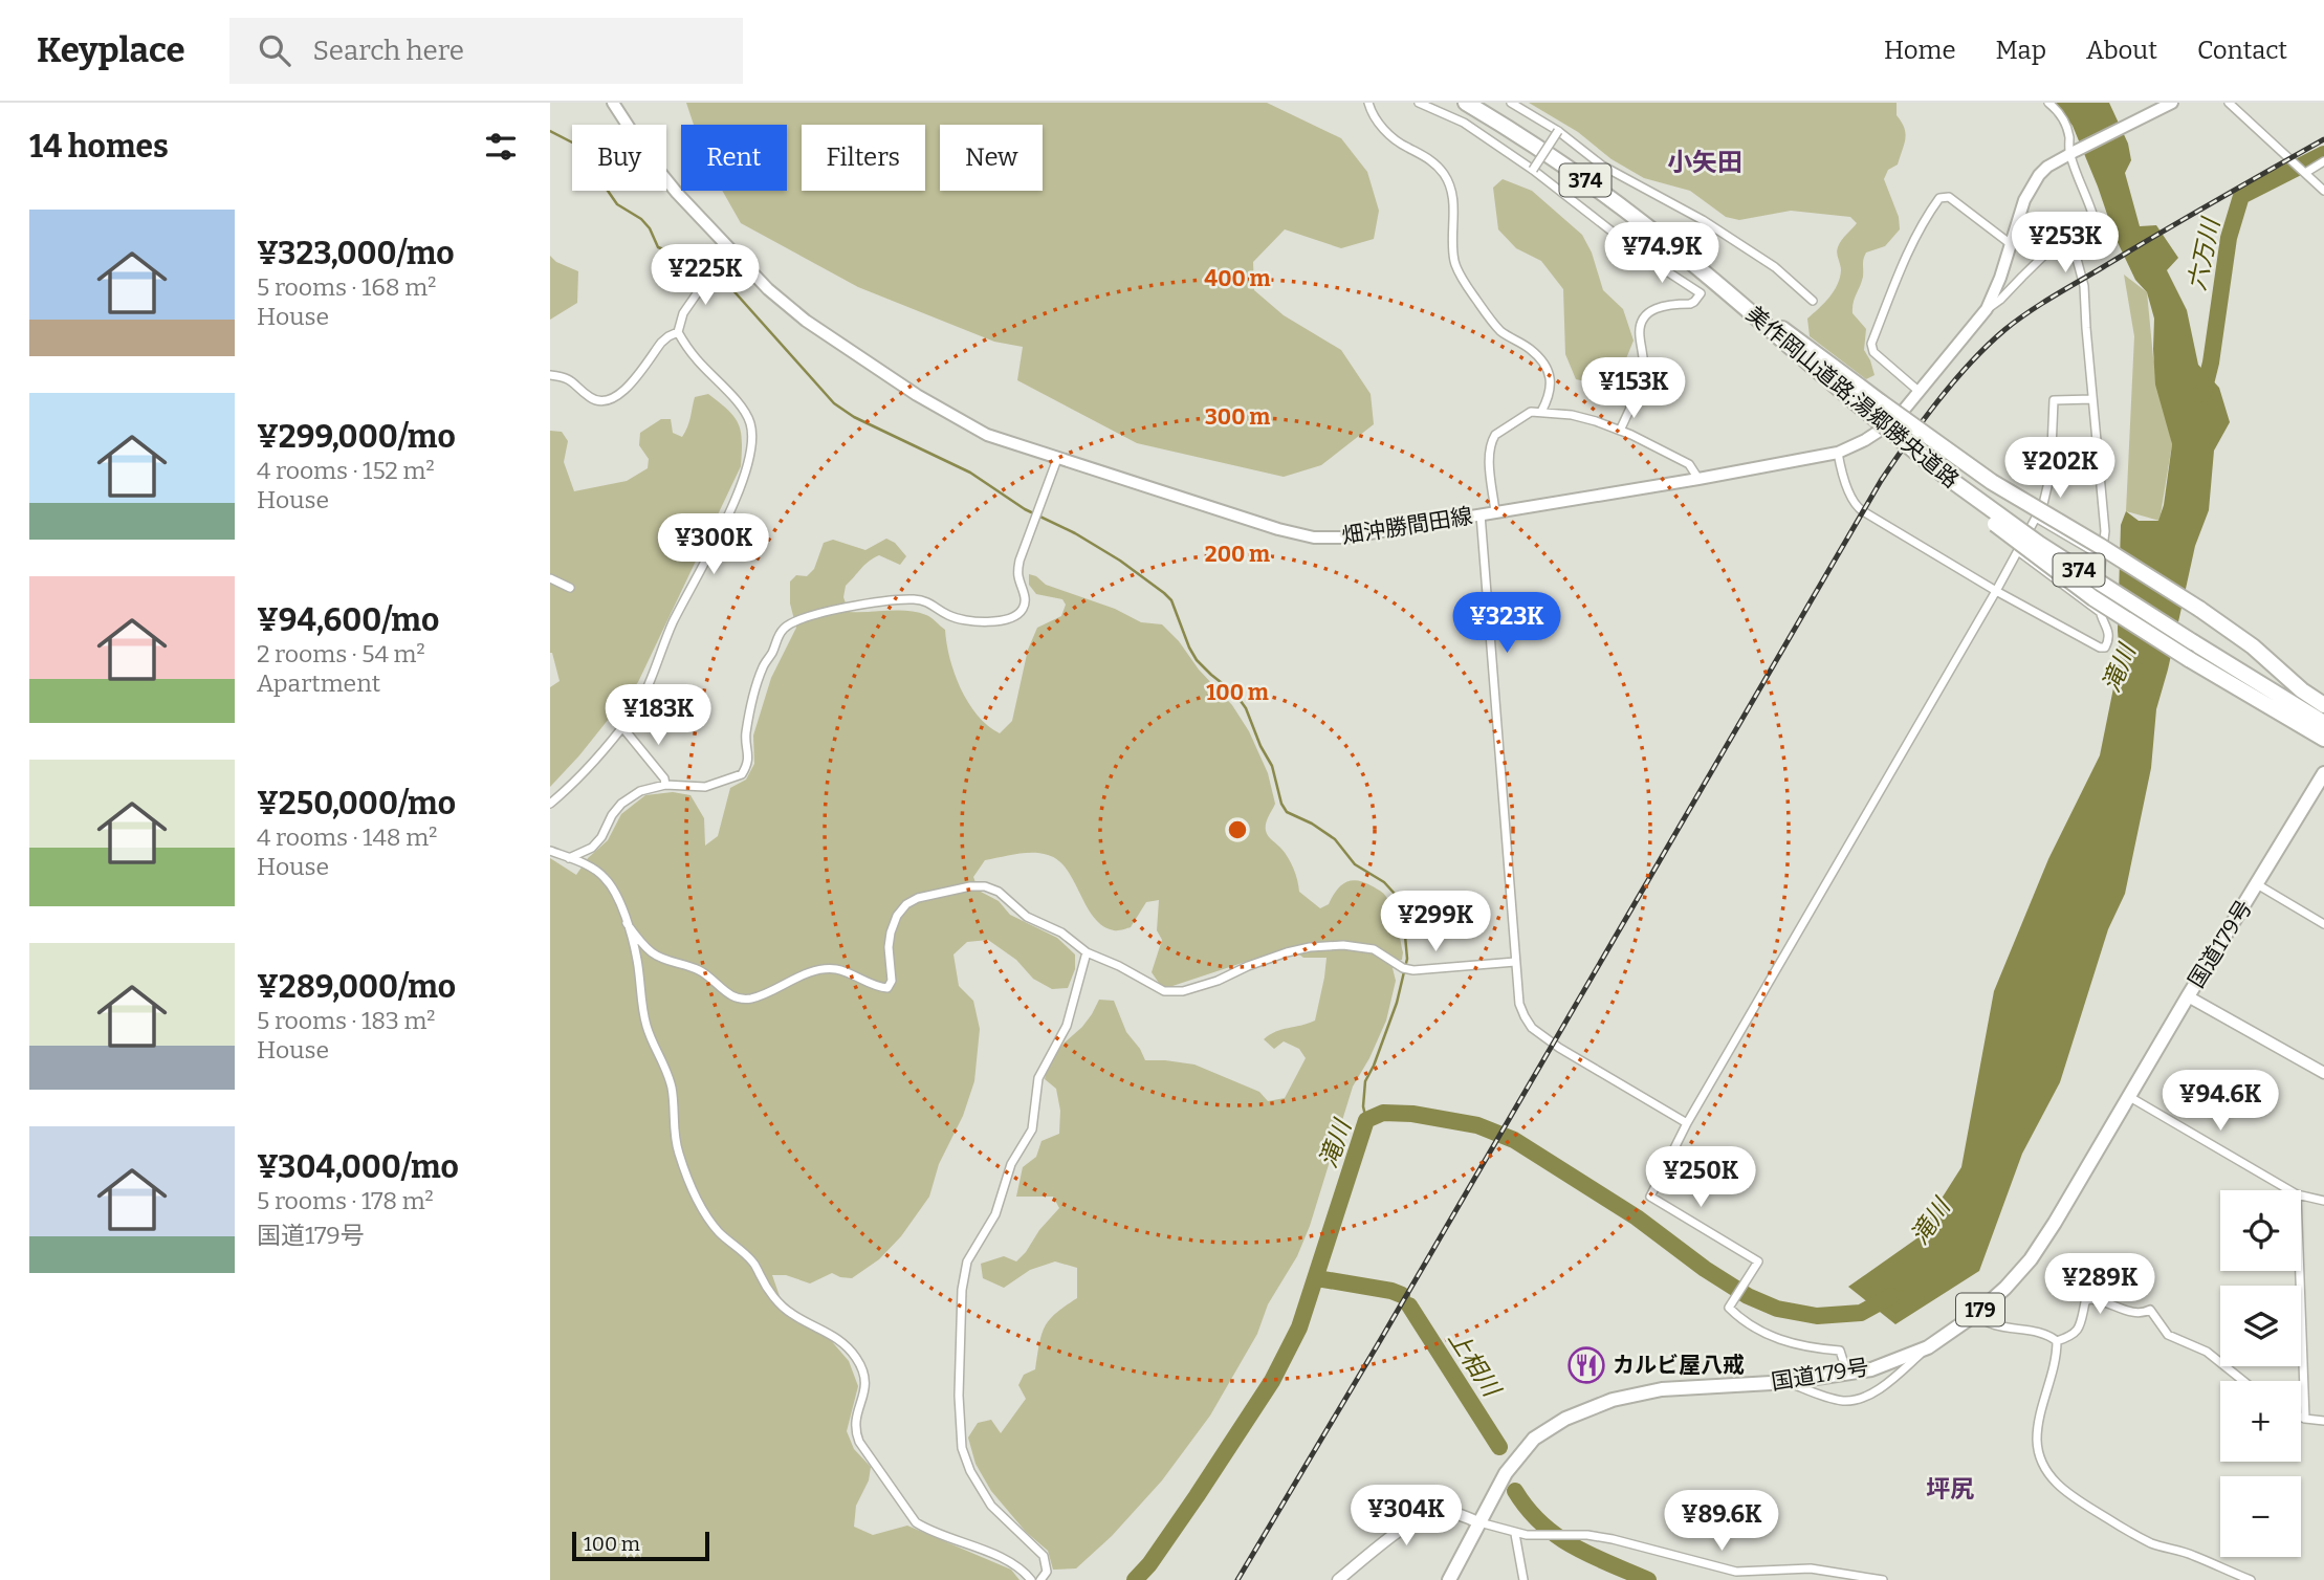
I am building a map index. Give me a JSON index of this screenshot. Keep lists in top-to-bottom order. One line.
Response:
{"streets":{"highway":["374","美作岡山道路;湯郷勝央道路","国道179号","179"],"main road":["畑沖勝間田線"]},"districts":["小矢田","坪尻"],"water":["六万川","滝川","上相川"],"places":{"restaurant":["カルビ屋八戒"]},"scale_bar":"100 m","page":{"header":"Keyplace","search":"Search here","nav":["Home","Map","About","Contact"],"heading":"14 homes","chip":["Buy","Rent","Filters","New"],"list":[{"name":"¥323,000/mo","note":"5 rooms · 168 m² · House"},{"name":"¥299,000/mo","note":"4 rooms · 152 m² · House"},{"name":"¥94,600/mo","note":"2 rooms · 54 m² · Apartment"},{"name":"¥250,000/mo","note":"4 rooms · 148 m² · House"},{"name":"¥289,000/mo","note":"5 rooms · 183 m² · House"},{"name":"¥304,000/mo","note":"5 rooms · 178 m² · 国道179号"}],"price":["¥253K","¥74.9K","¥225K","¥153K","¥202K","¥300K","¥323K","¥183K","¥299K","¥94.6K","¥250K","¥289K","¥304K","¥89.6K"],"map_buttons":["+","−"],"scale":"100 m"},"rings":["400 m","300 m","200 m","100 m"]}
